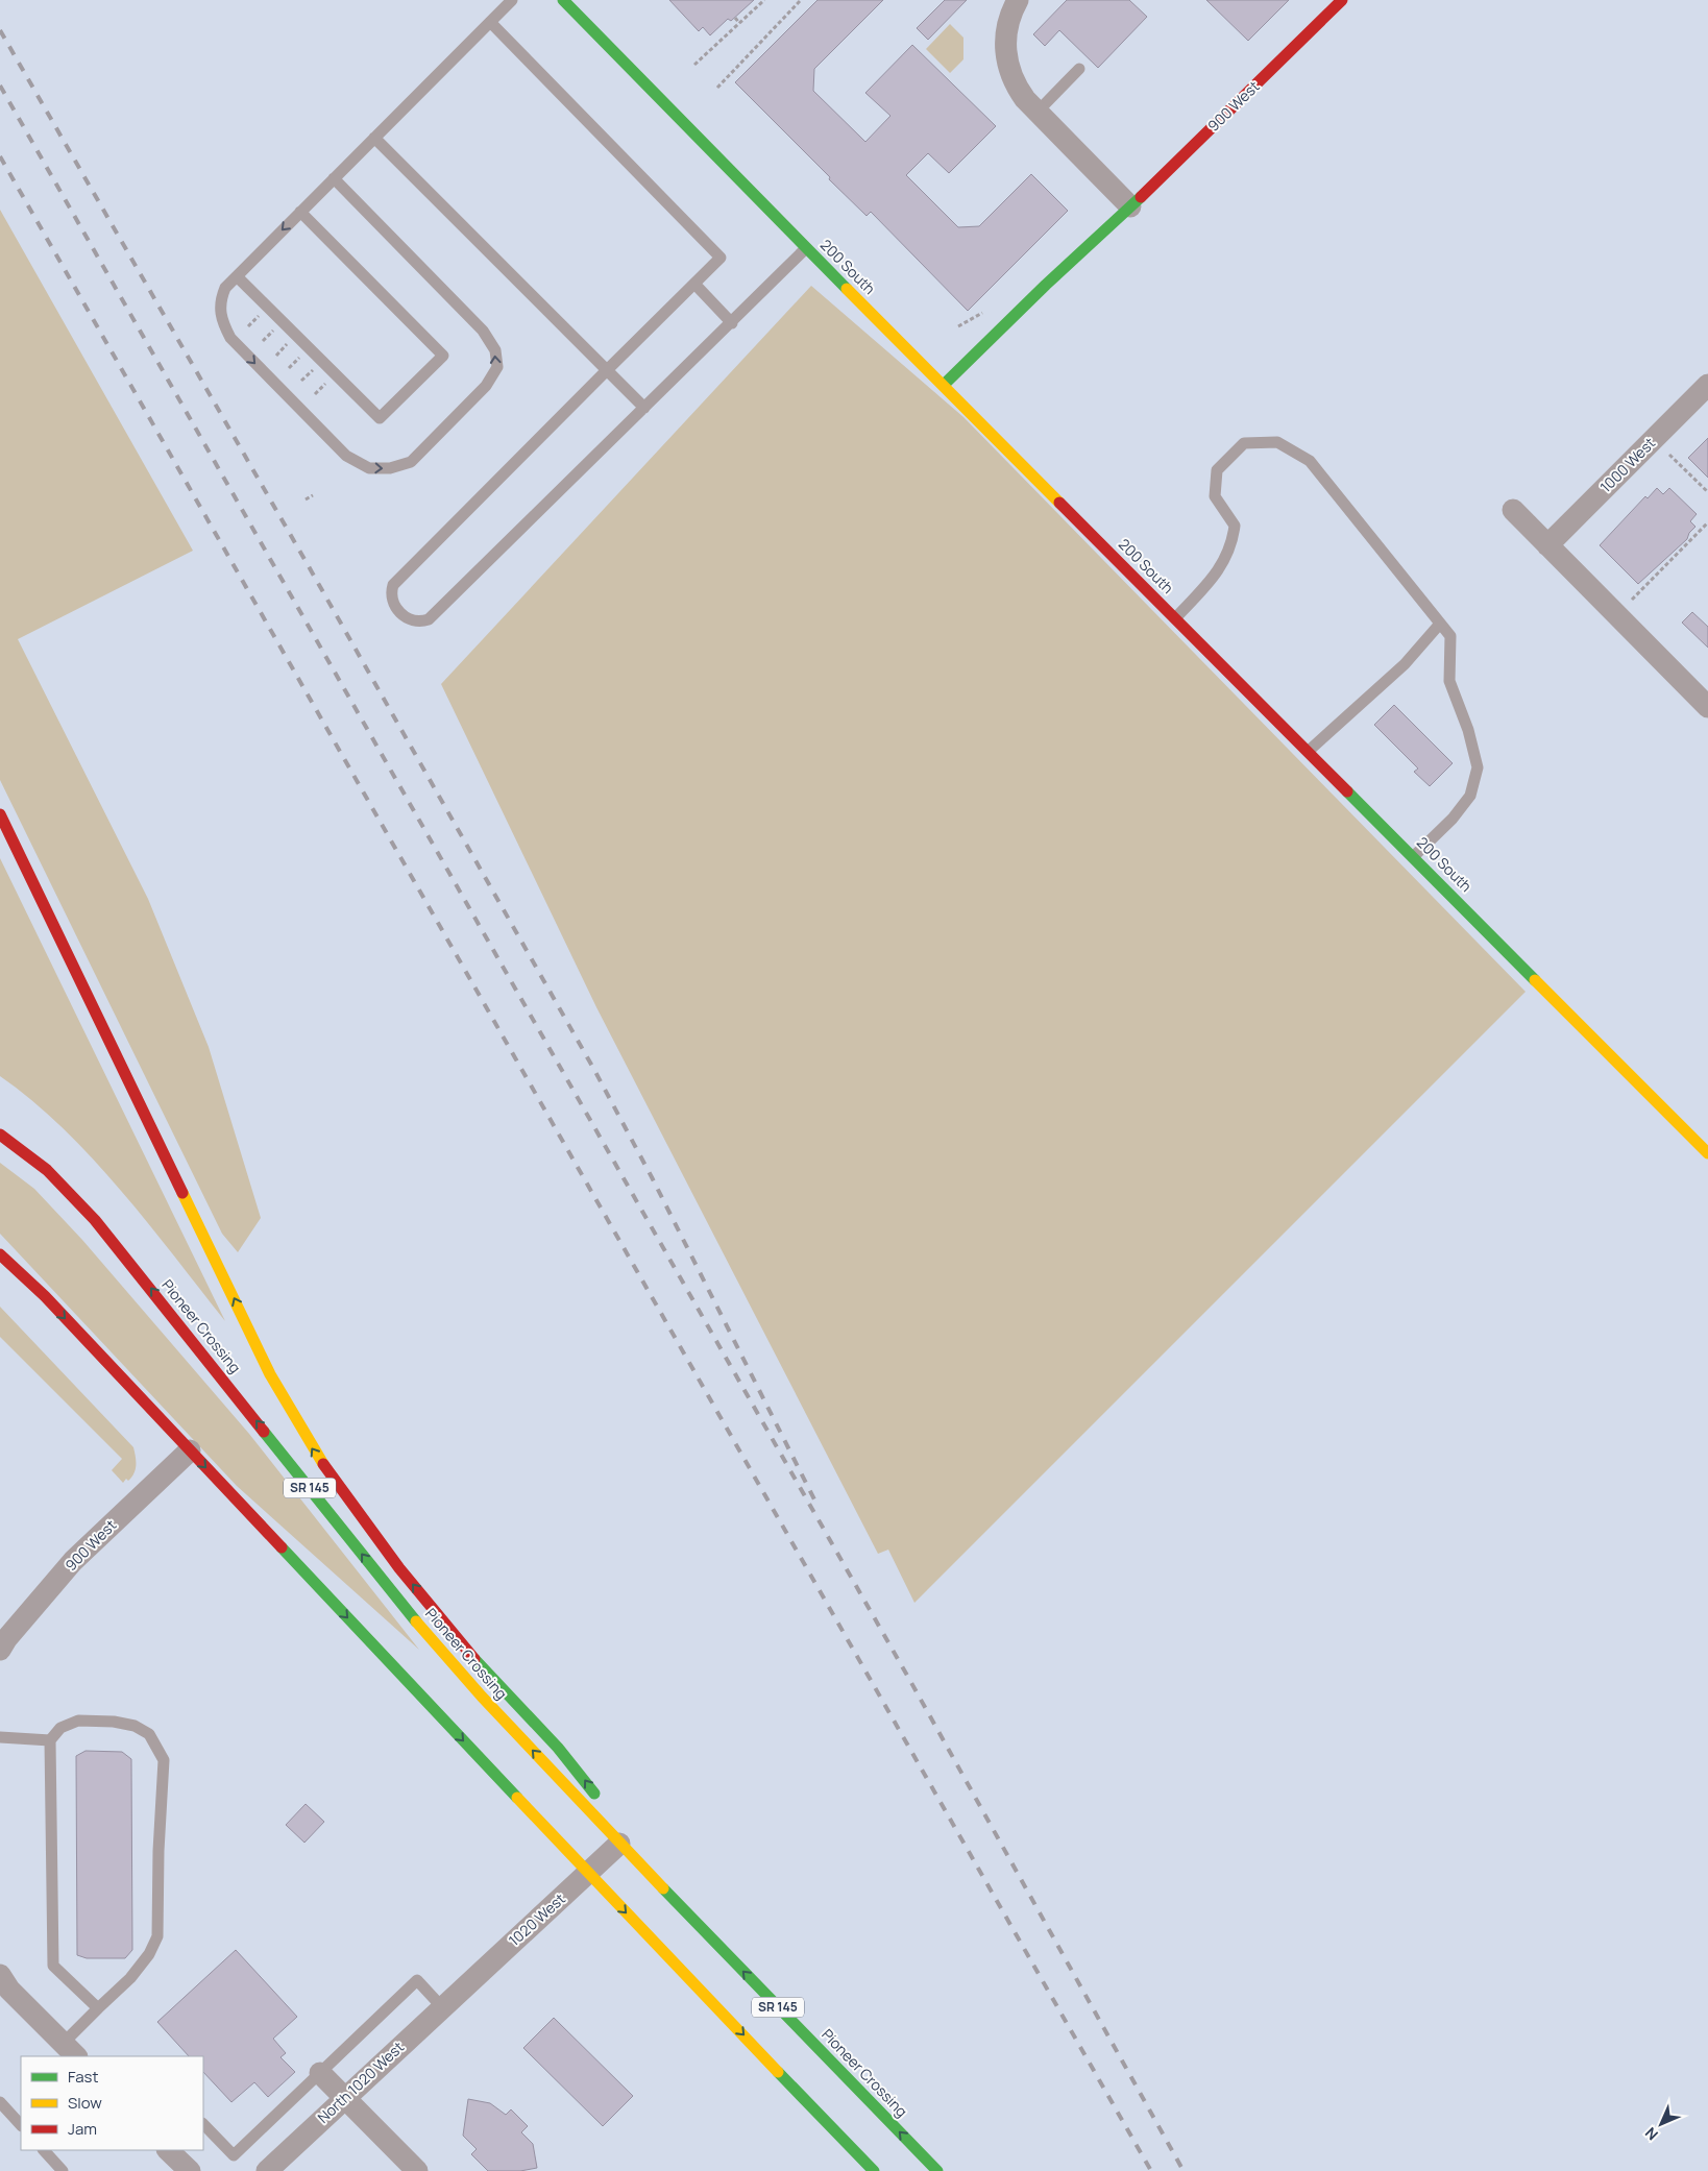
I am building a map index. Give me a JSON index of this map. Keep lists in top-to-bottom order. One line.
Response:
{"streets":{"main road":["900 West","200 South","Pioneer Crossing","SR 145"],"street":["1000 West","1020 West","North 1020 West"]},"crossings":[["900 West","200 South"],["900 West","SR 145"],["Pioneer Crossing","1020 West"],["SR 145","1020 West"],["1020 West","North 1020 West"]],"legend":["Fast","Slow","Jam"],"north":"bottom left"}
